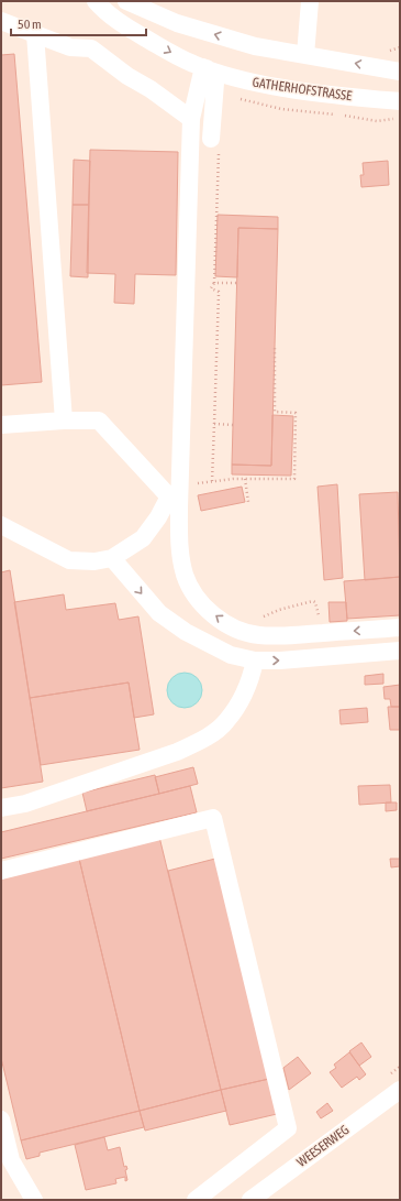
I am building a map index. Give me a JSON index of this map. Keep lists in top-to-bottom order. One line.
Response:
{"streets":{"street":["GATHERHOFSTRASSE","WEESERWEG"]},"scale_bar":"50 m"}
